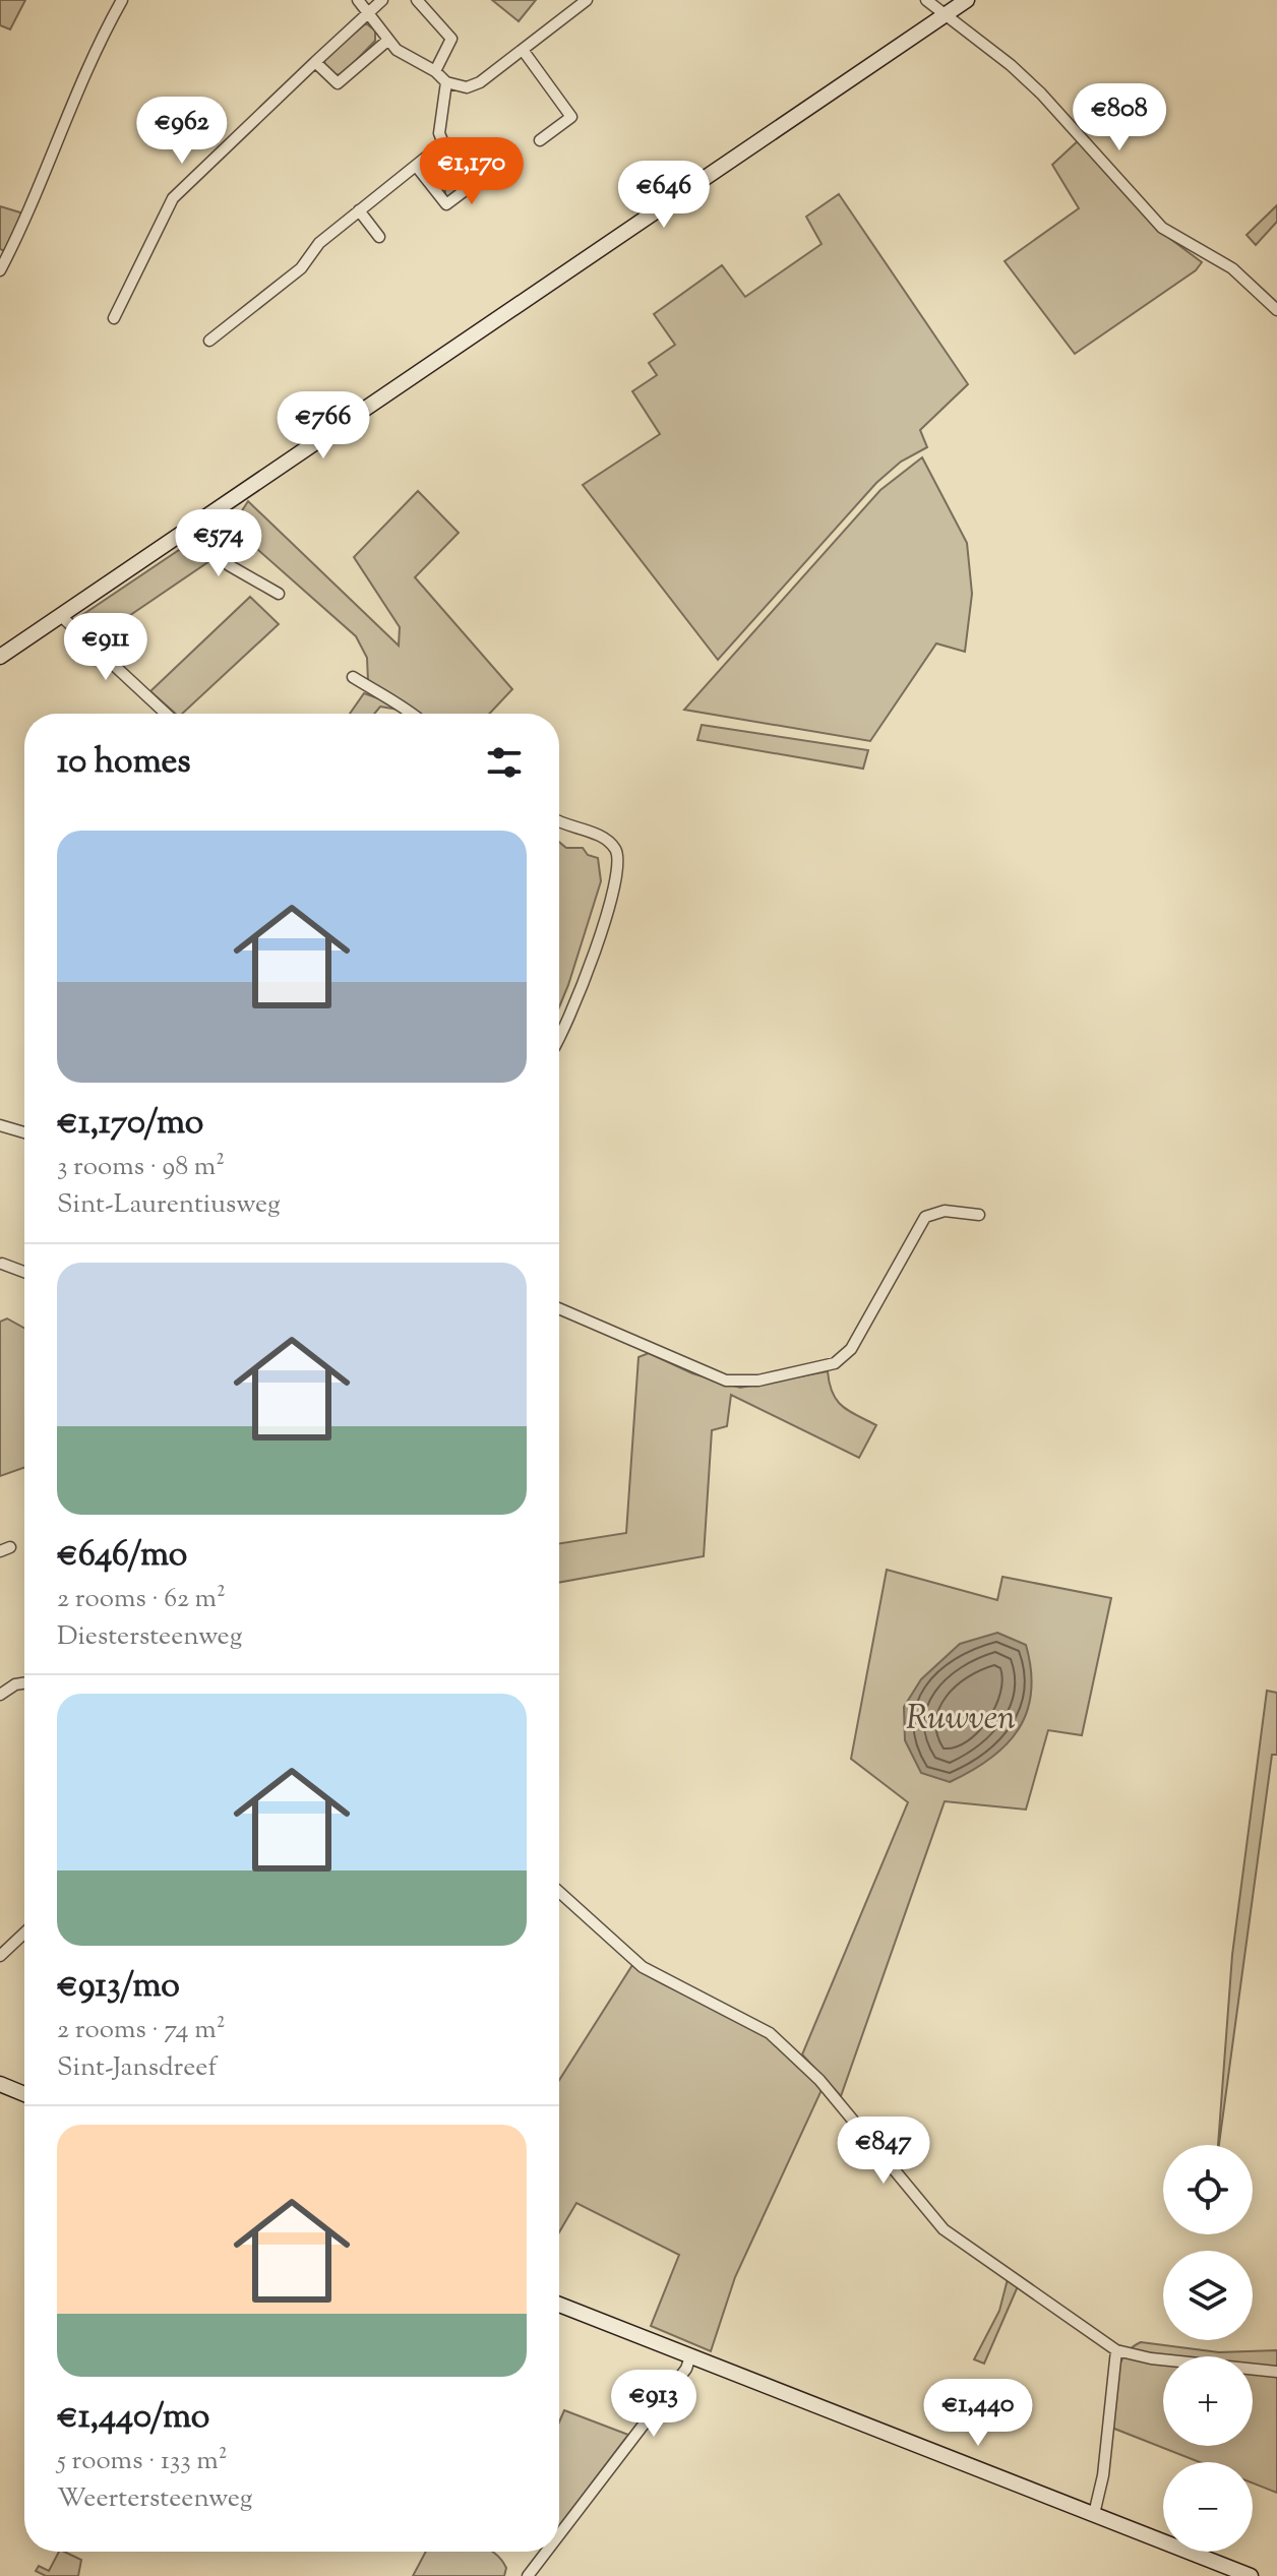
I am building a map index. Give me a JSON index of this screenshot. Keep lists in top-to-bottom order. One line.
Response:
{"water":["Ruwven"],"page":{"price":["€808","€962","€1,170","€646","€766","€574","€911","€847","€913","€1,440"],"heading":"10 homes","list":[{"name":"€1,170/mo","note":"3 rooms · 98 m² · Sint-Laurentiusweg"},{"name":"€646/mo","note":"2 rooms · 62 m² · Diestersteenweg"},{"name":"€913/mo","note":"2 rooms · 74 m² · Sint-Jansdreef"},{"name":"€1,440/mo","note":"5 rooms · 133 m² · Weertersteenweg"}],"map_buttons":["+","−"]}}
